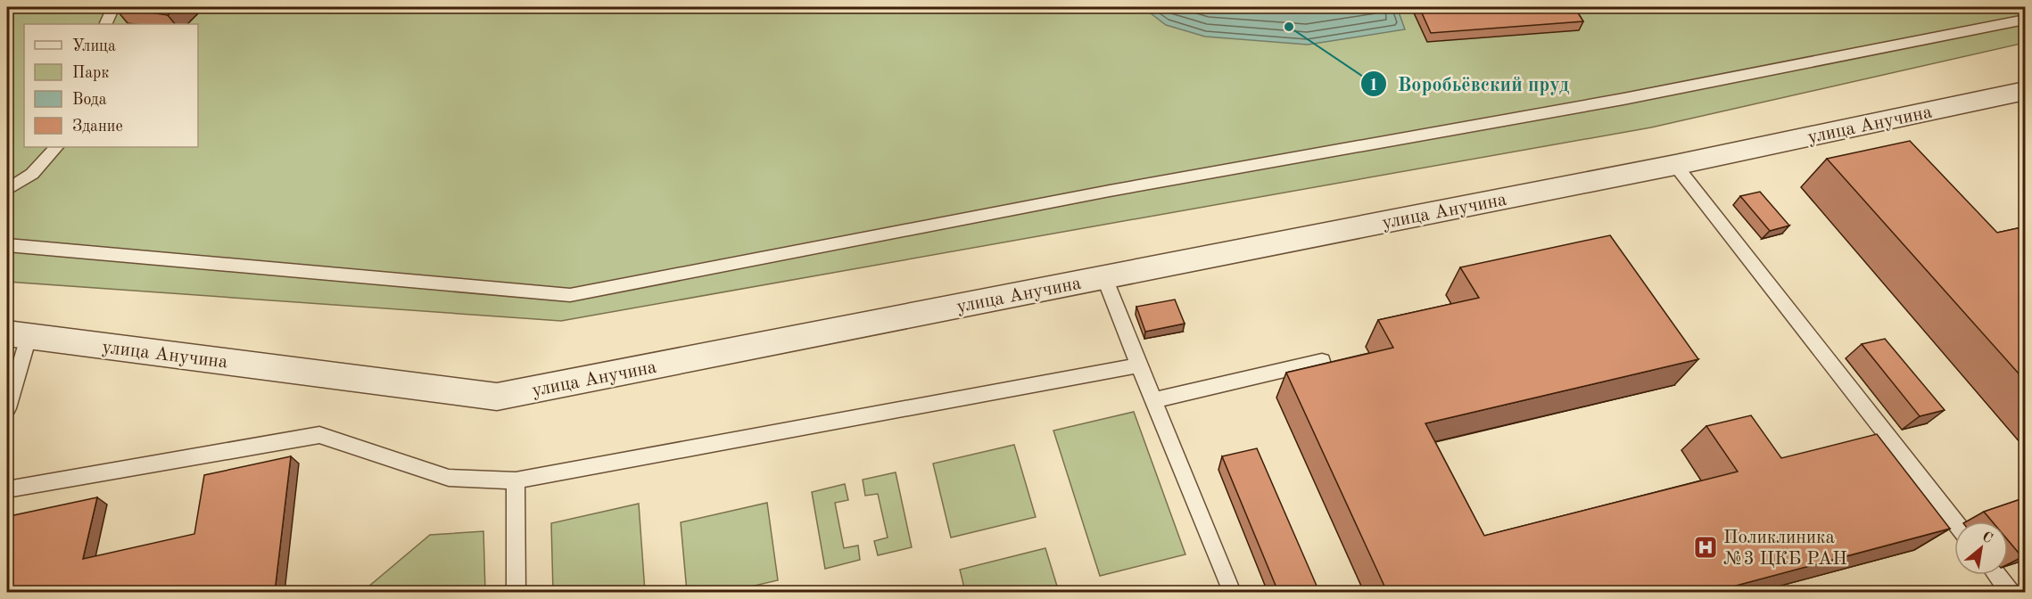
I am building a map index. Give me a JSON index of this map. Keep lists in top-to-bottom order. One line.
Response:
{"streets":{"street":["улица Анучина"]},"places":{"other":["Воробьёвский пруд"],"hospital":["Поликлиника №3 ЦКБ РАН"]},"legend":["Улица","Парк","Вода","Здание"],"north":"top right"}
